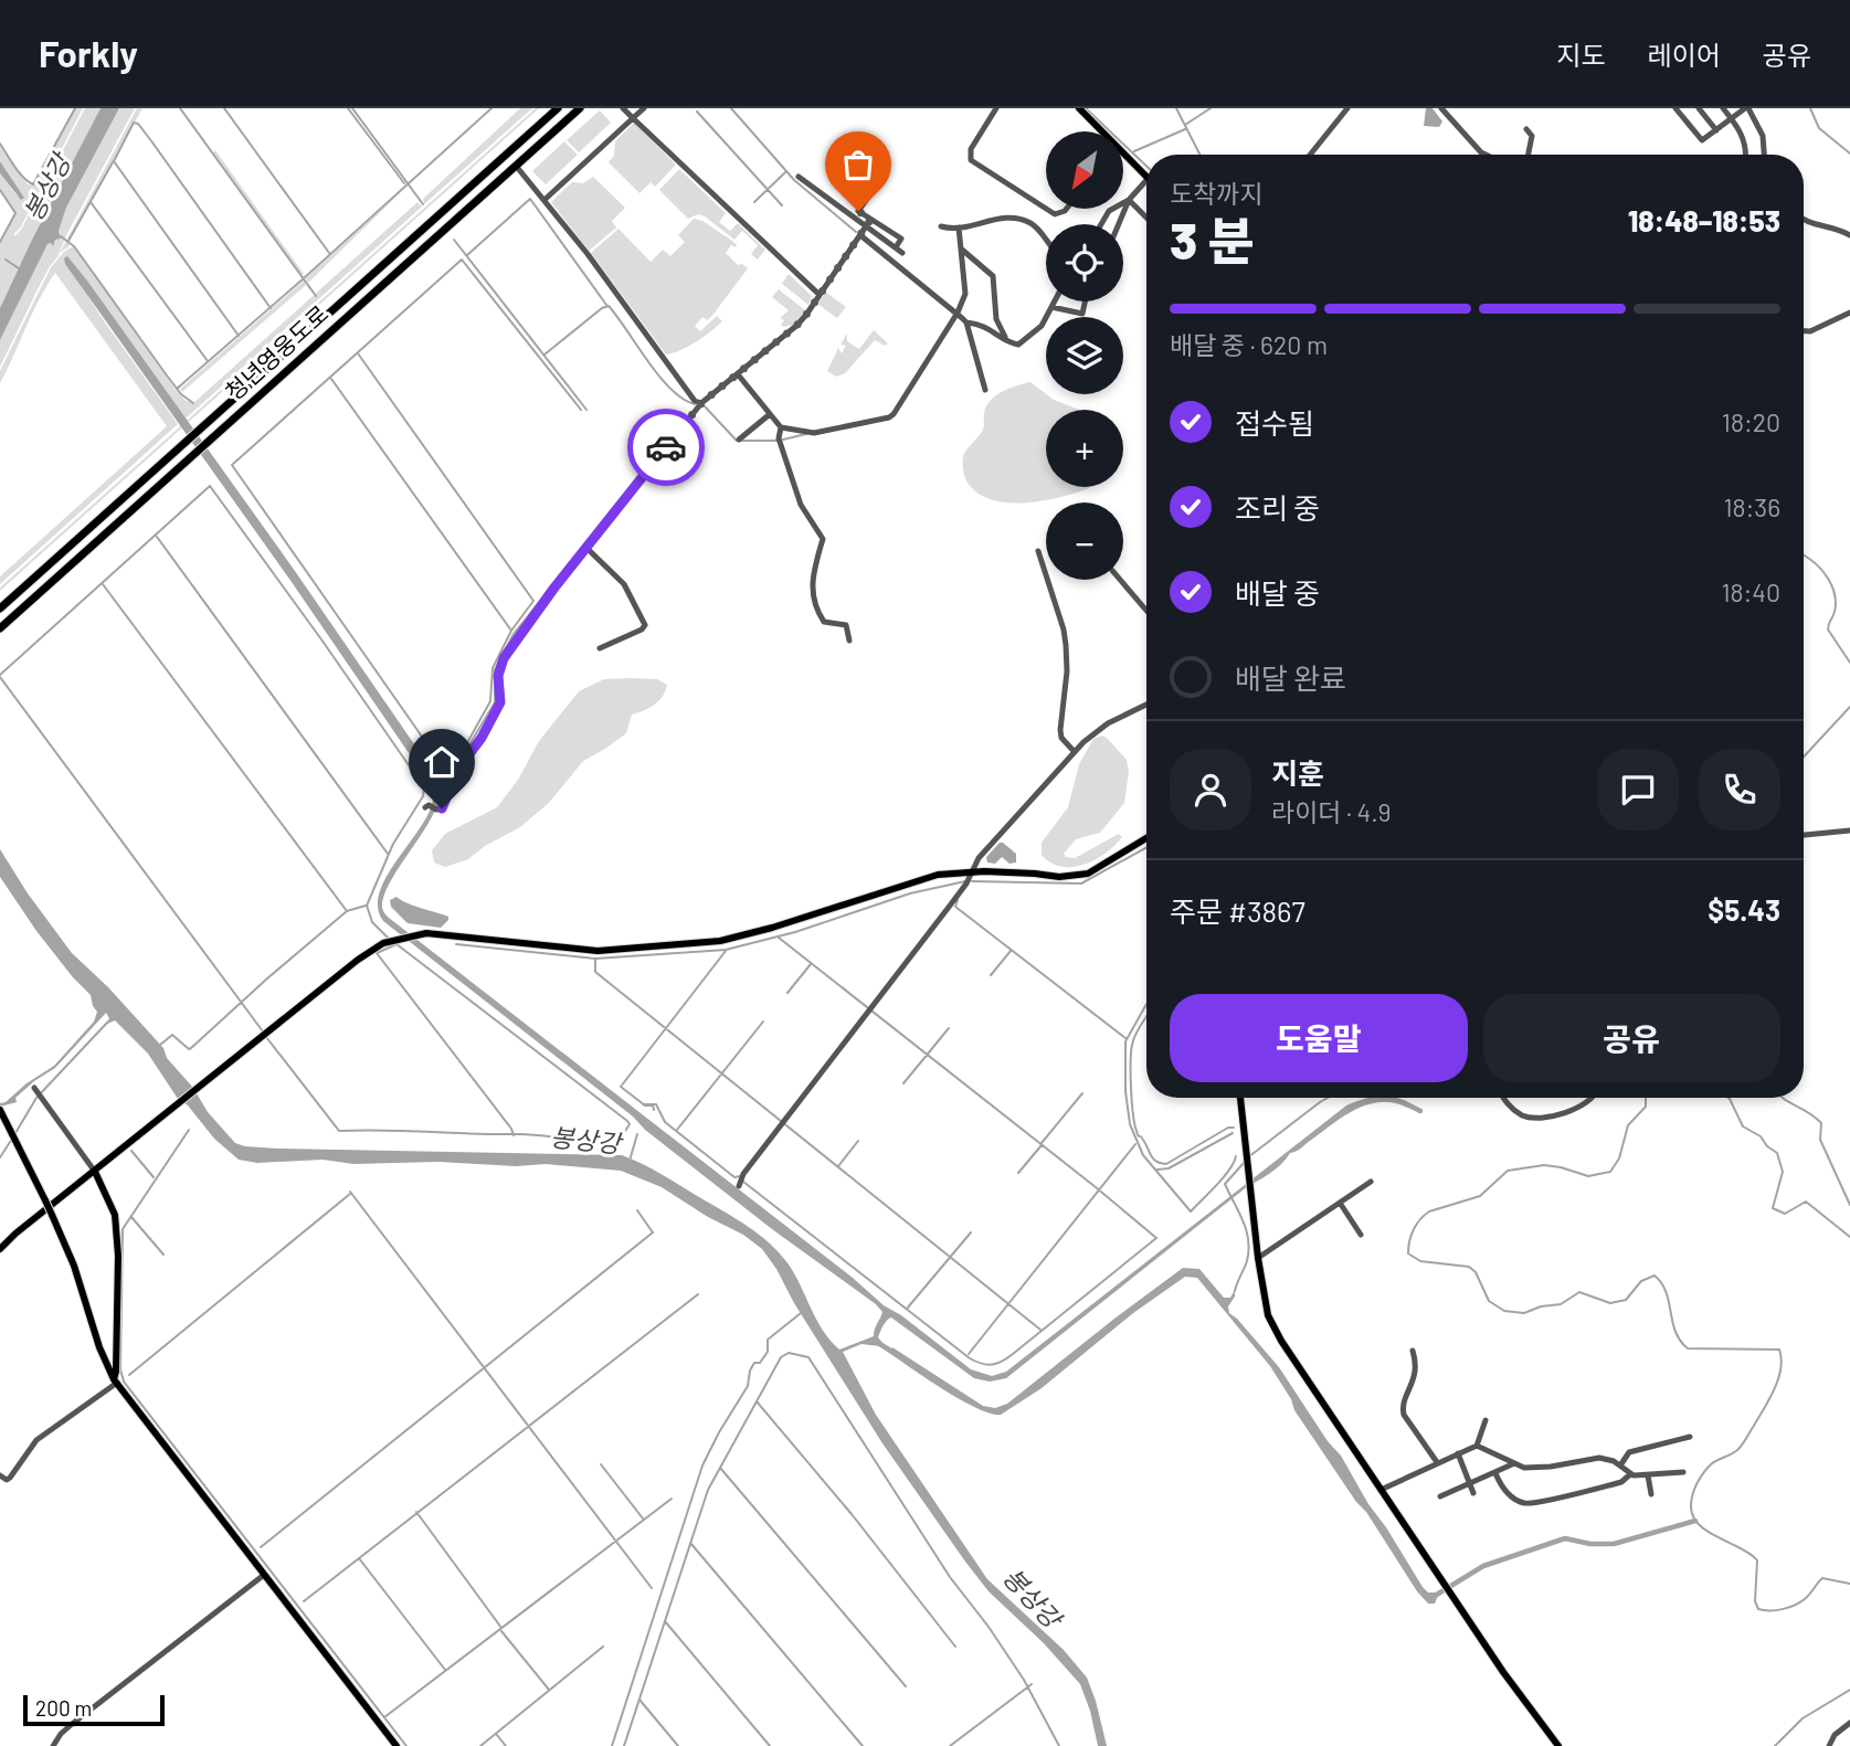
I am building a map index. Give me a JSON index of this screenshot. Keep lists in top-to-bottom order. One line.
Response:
{"streets":{"highway":["청년영웅도로"]},"water":["봉상강"],"scale_bar":"200 m","north":"bottom left","page":{"header":"Forkly","nav":["지도","레이어","공유"],"map_buttons":["+","−"],"heading":["3 분","도착까지","18:48–18:53"],"panel":["지훈","라이더 · 4.9","주문 #3867","$5.43"],"bar":"배달 중 · 620 m","list":[["접수됨","18:20"],["조리 중","18:36"],["배달 중","18:40"],"배달 완료"],"buttons":["도움말","공유"],"scale":"200 m"}}
